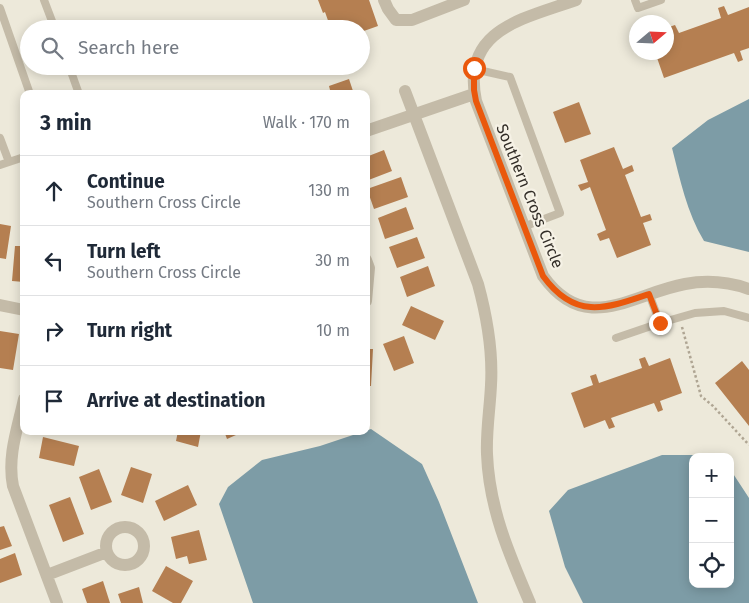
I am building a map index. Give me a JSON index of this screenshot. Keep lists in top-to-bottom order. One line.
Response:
{"streets":{"street":["Southern Cross Circle"]},"north":"right","page":{"search":"Search here","heading":["3 min","Walk · 170 m"],"list":[["Continue","Southern Cross Circle","130 m"],["Turn left","Southern Cross Circle","30 m"],["Turn right","10 m"],"Arrive at destination"],"map_buttons":["+","−"]}}
